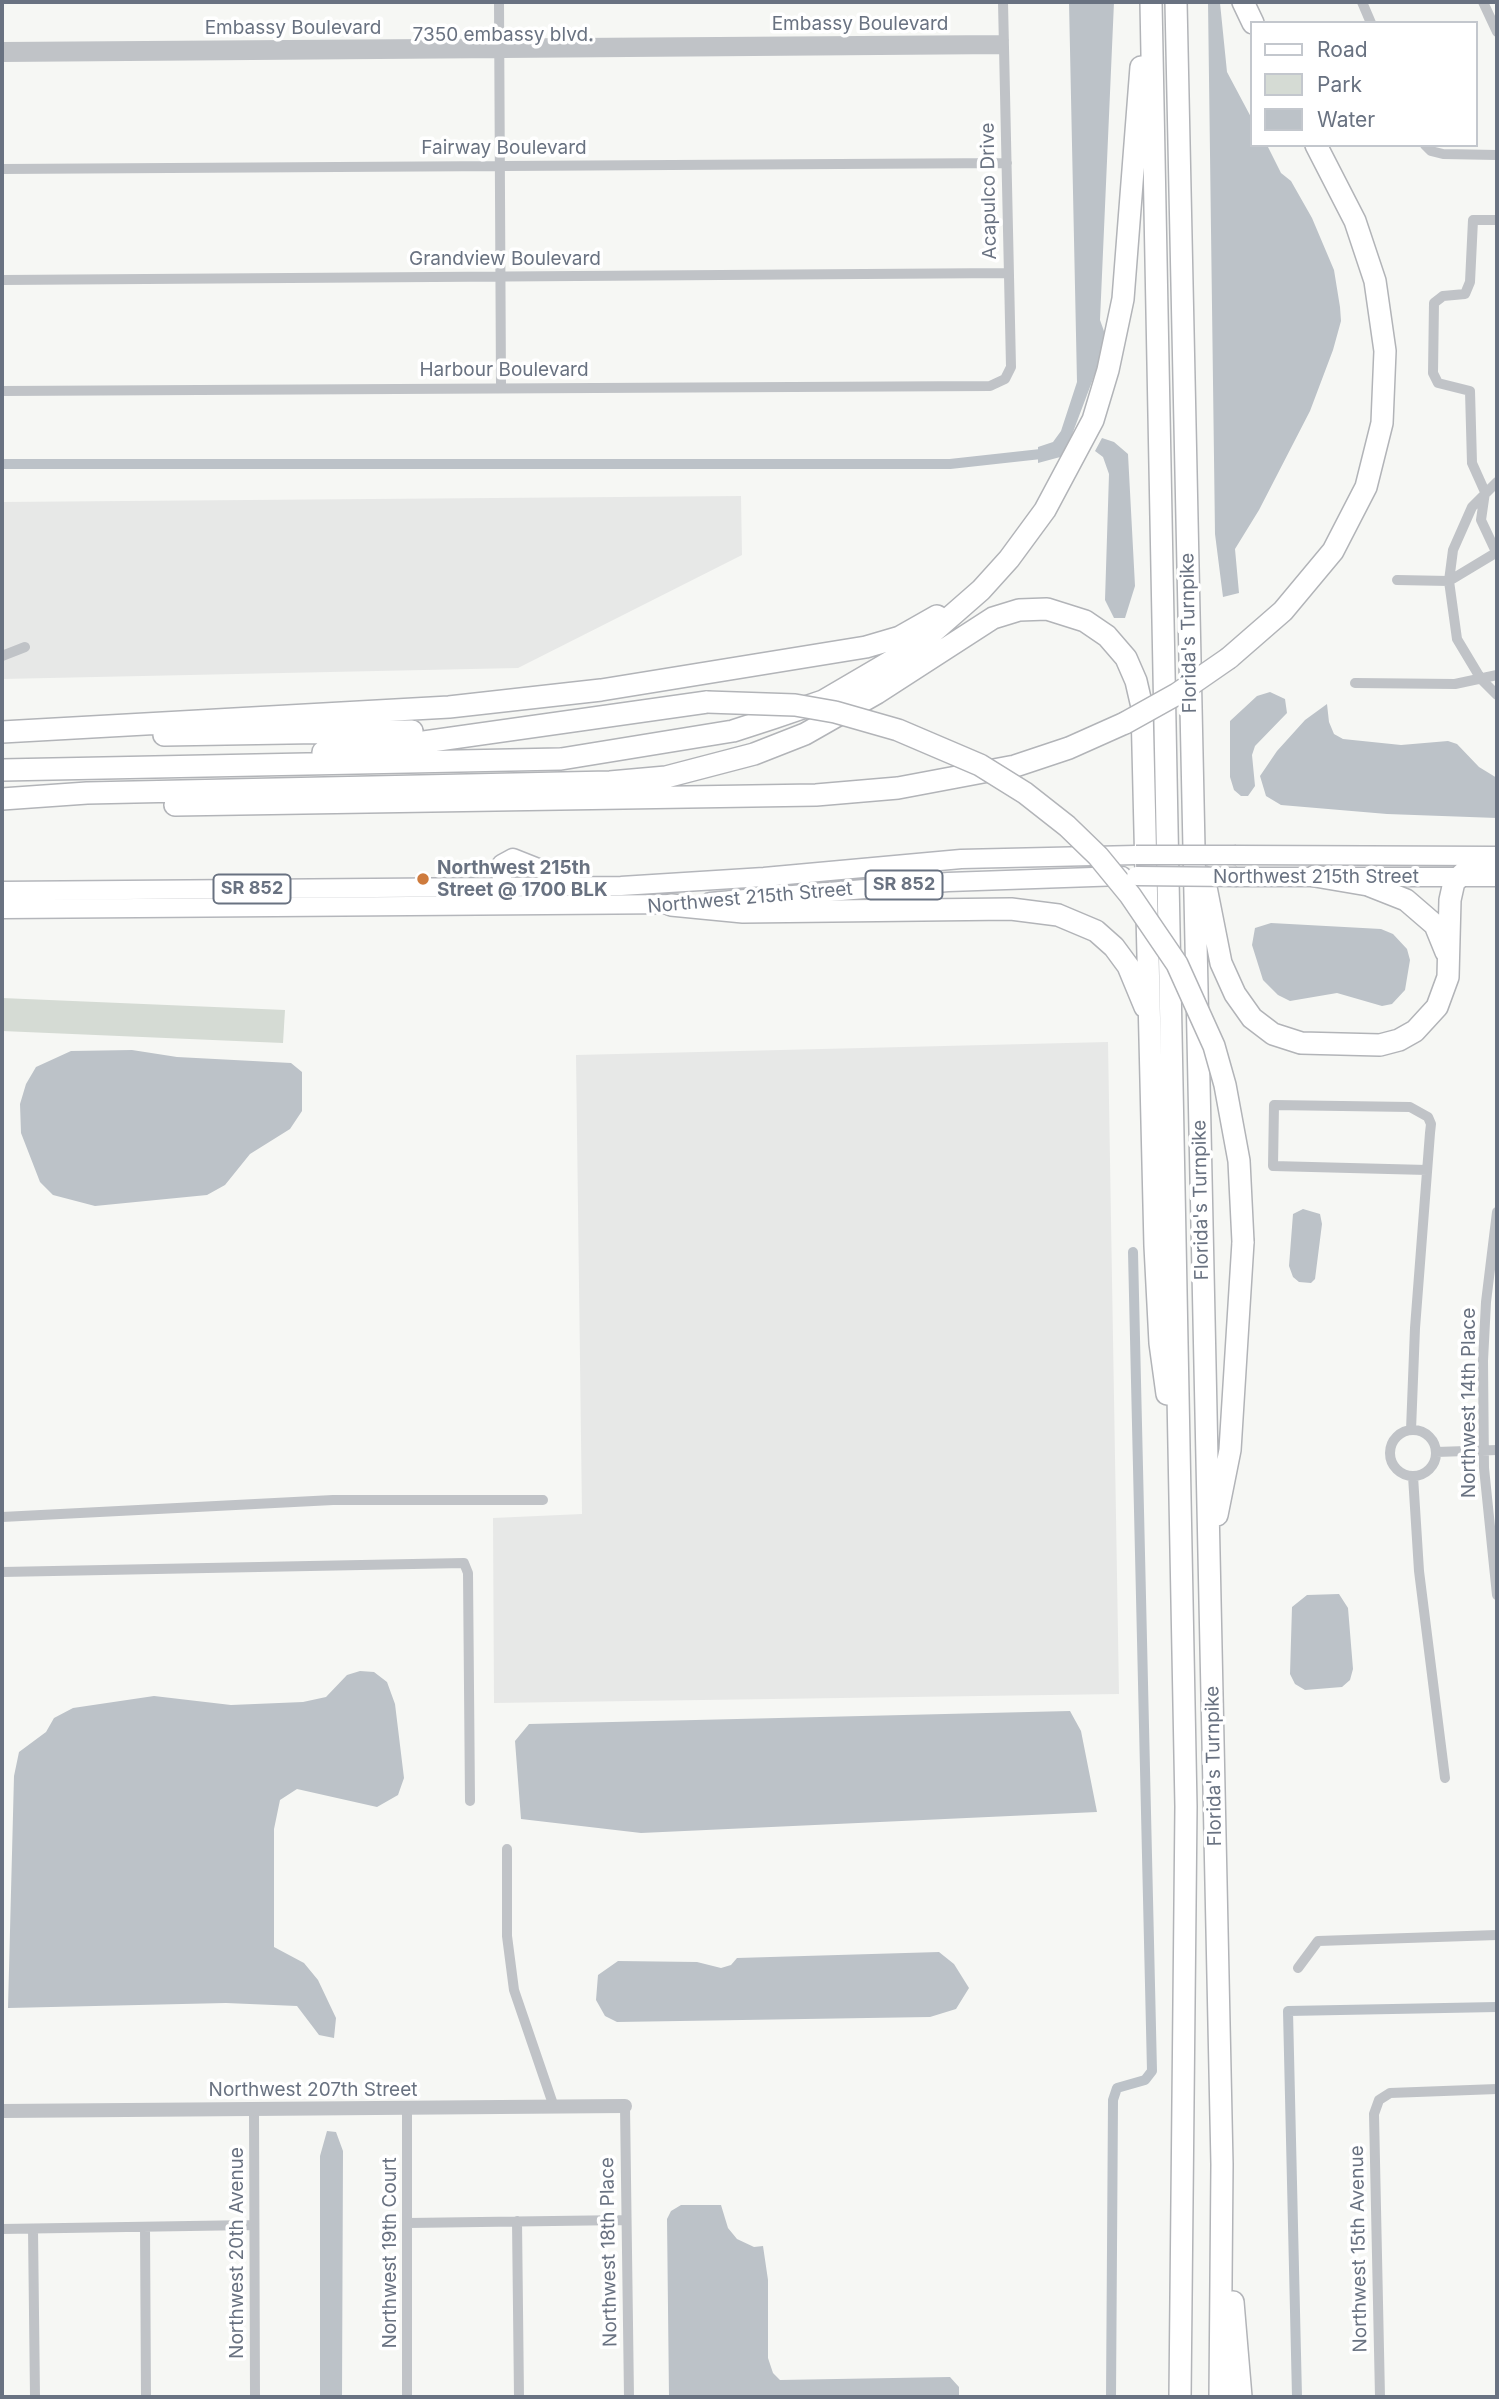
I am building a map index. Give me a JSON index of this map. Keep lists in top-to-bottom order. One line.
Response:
{"streets":{"highway":["Florida's Turnpike"],"main road":["Northwest 215th Street","SR 852"],"street":["Embassy Boulevard","7350 embassy blvd.","Fairway Boulevard","Acapulco Drive","Grandview Boulevard","Harbour Boulevard","Northwest 14th Place","Northwest 207th Street","Northwest 15th Avenue","Northwest 18th Place","Northwest 20th Avenue","Northwest 19th Court"]},"crossings":[["Embassy Boulevard","7350 embassy blvd."],["Embassy Boulevard","Acapulco Drive"],["Fairway Boulevard","Acapulco Drive"],["Acapulco Drive","Grandview Boulevard"],["Acapulco Drive","Harbour Boulevard"],["Northwest 207th Street","Northwest 18th Place"],["Northwest 207th Street","Northwest 20th Avenue"],["Northwest 207th Street","Northwest 19th Court"]],"places":["Northwest 215th Street @ 1700 BLK"],"legend":["Road","Park","Water"]}
